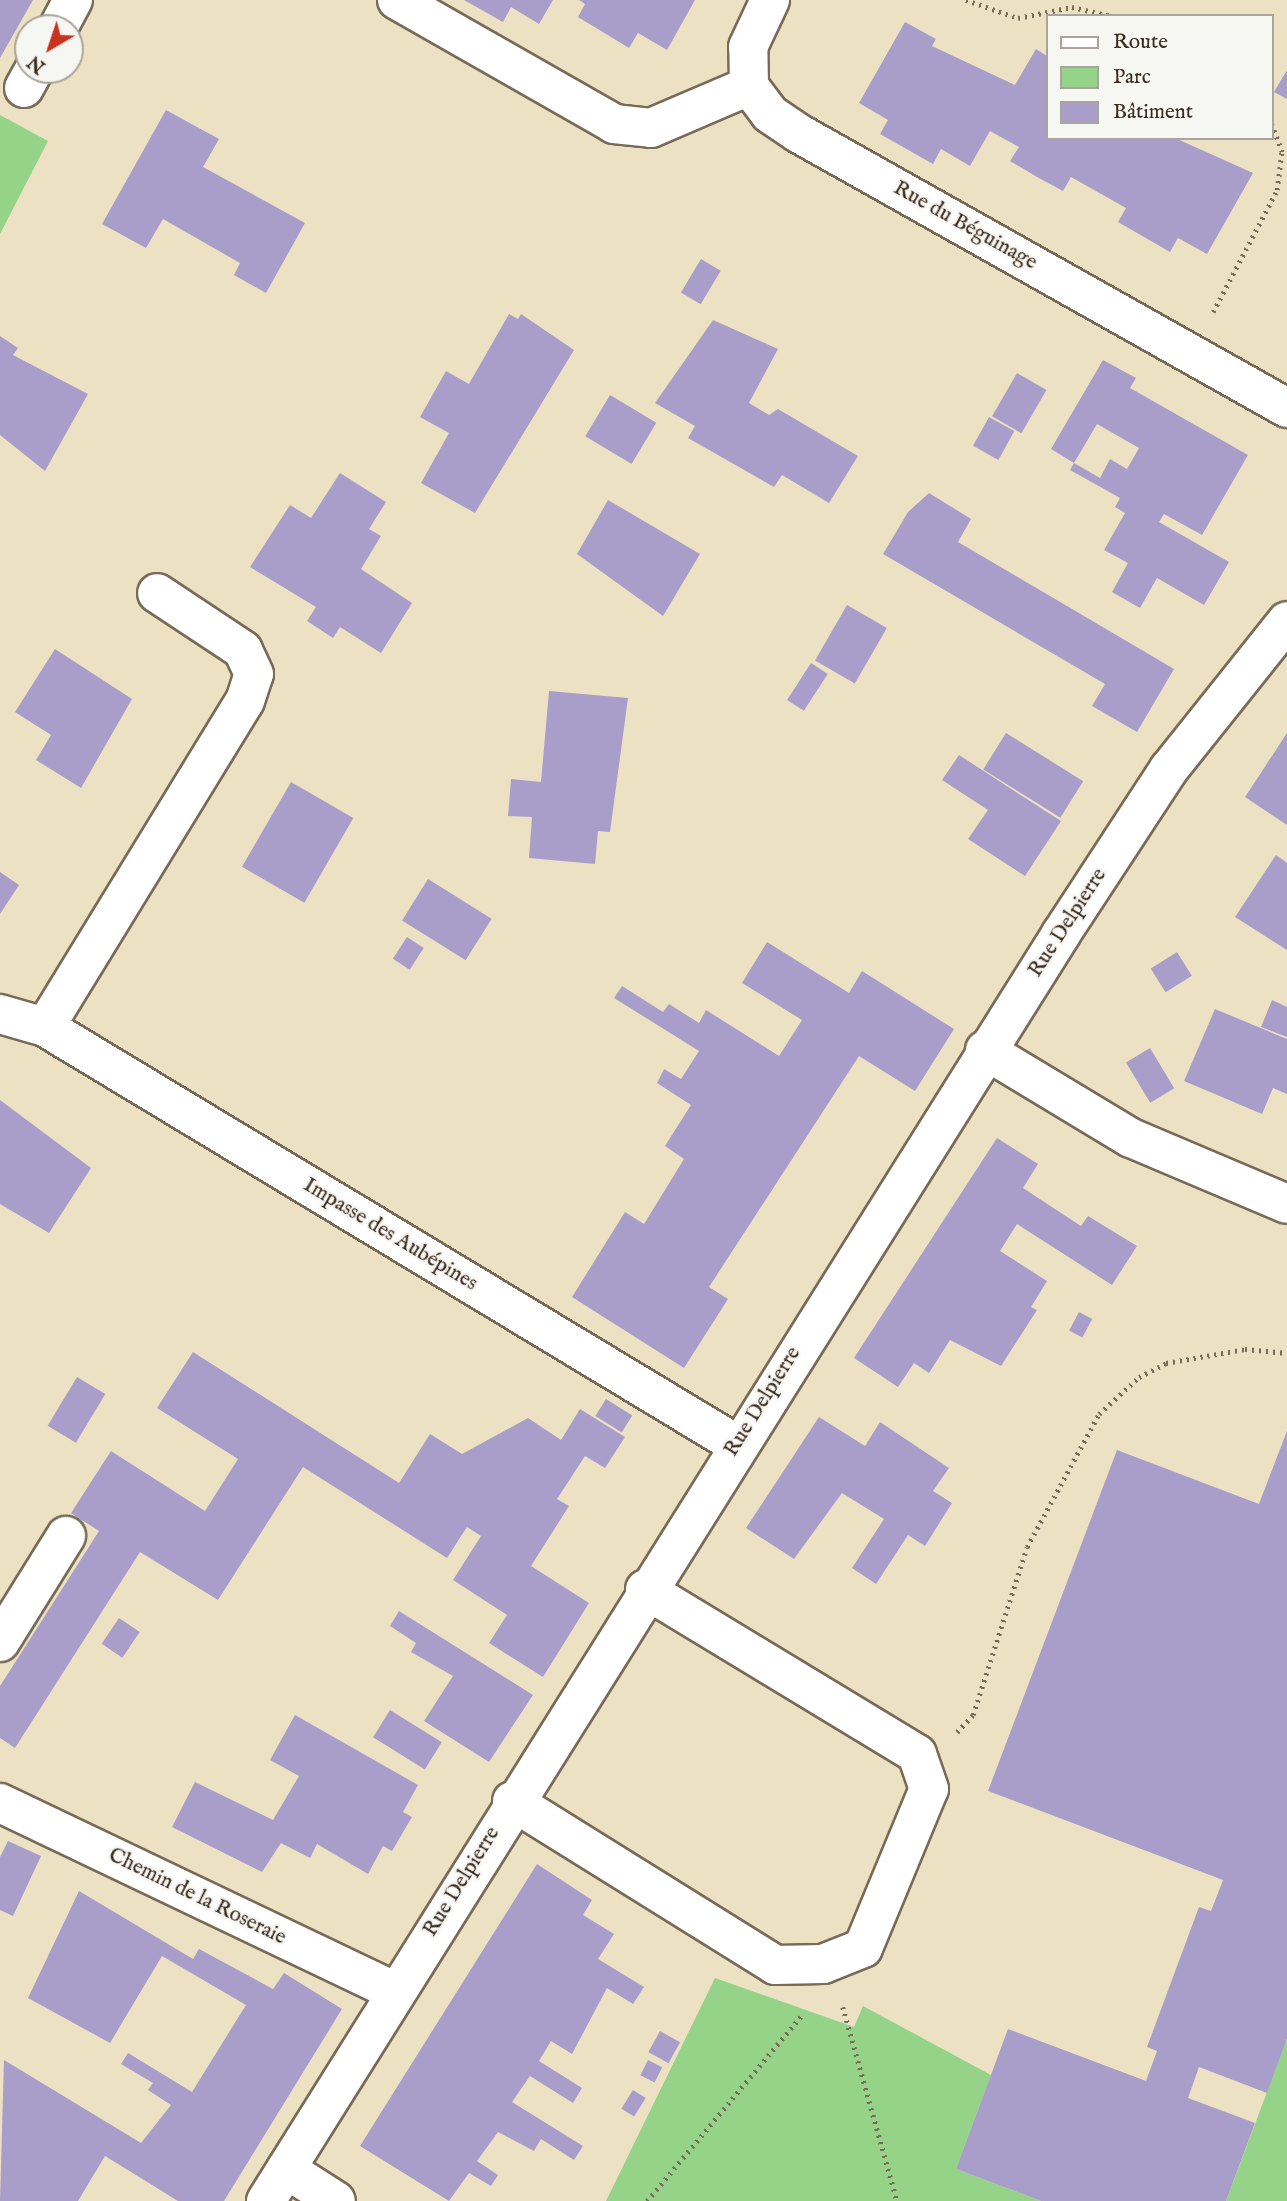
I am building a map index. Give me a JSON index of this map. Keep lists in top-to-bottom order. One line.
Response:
{"streets":{"street":["Rue du Béguinage","Rue Delpierre","Impasse des Aubépines","Chemin de la Roseraie"]},"crossings":[["Rue Delpierre","Impasse des Aubépines"],["Rue Delpierre","Chemin de la Roseraie"]],"legend":["Route","Parc","Bâtiment"],"north":"bottom left"}
